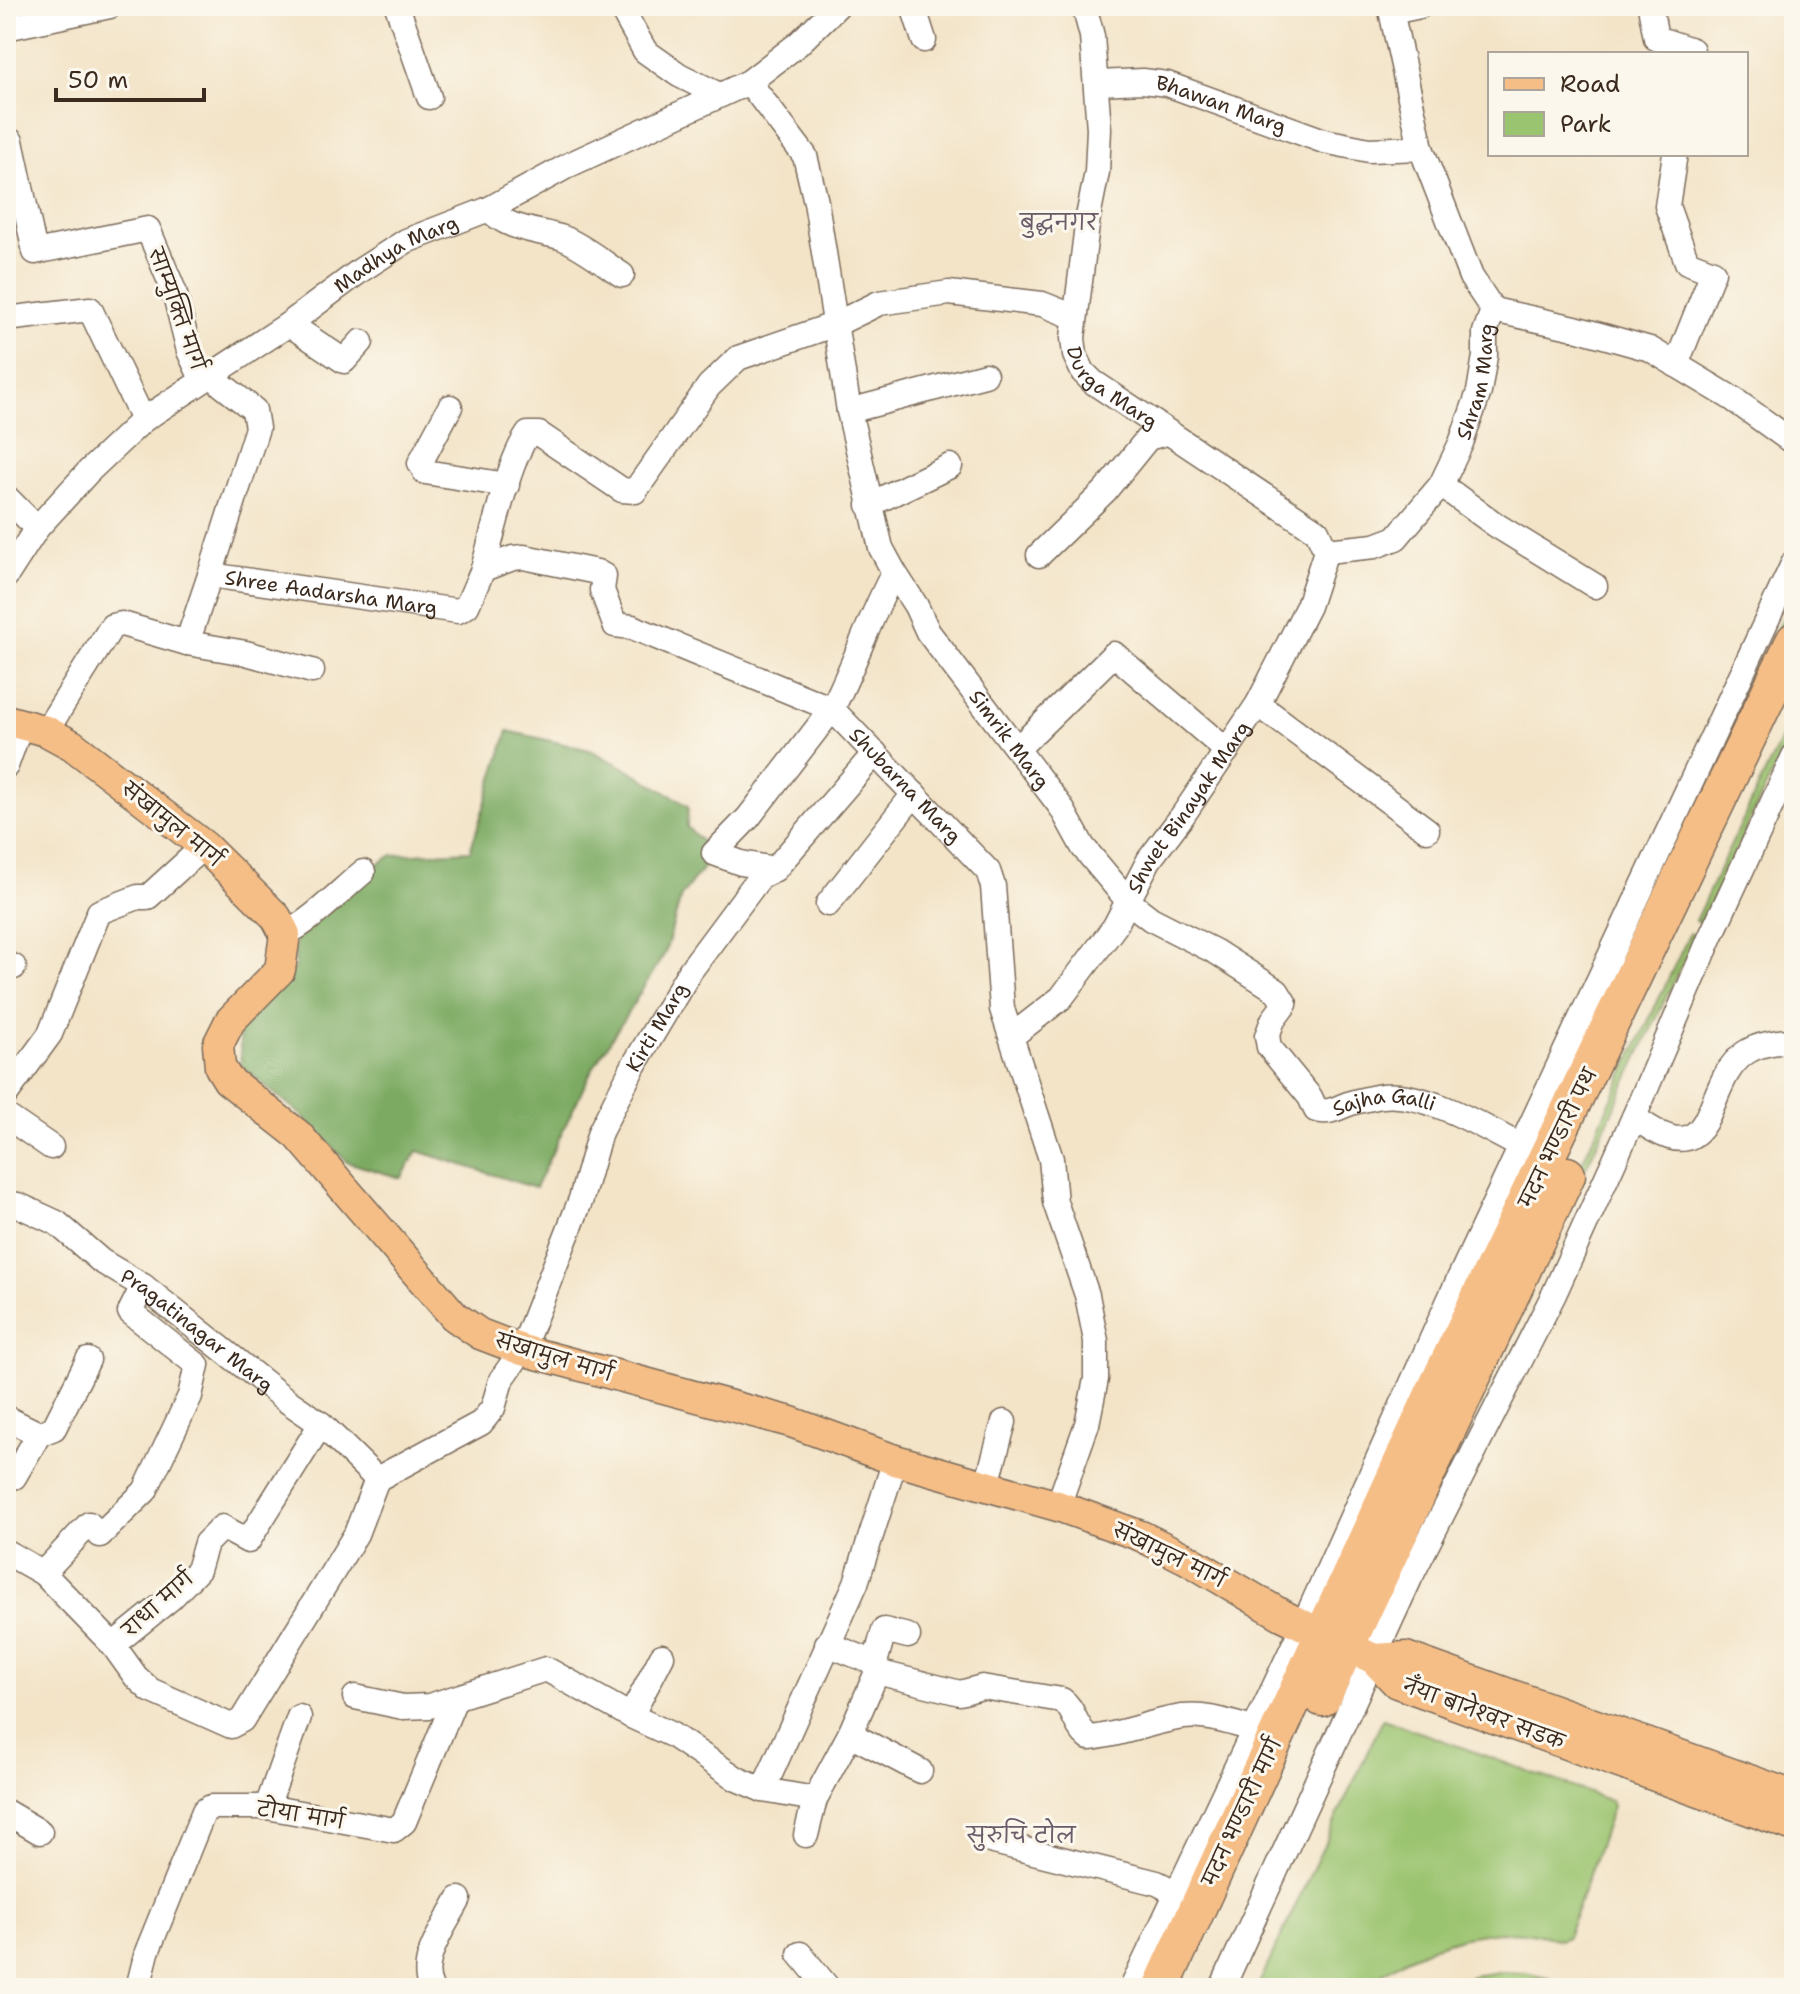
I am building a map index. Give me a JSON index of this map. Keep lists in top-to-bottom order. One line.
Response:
{"streets":{"highway":["मदन भण्डारी पथ","मदन भण्डारी मार्ग"],"main road":["संखामुल मार्ग","नँया बानेश्वर सडक"],"street":["Bhawan Marg","Madhya Marg","साम्युक्ति मार्ग","Shram Marg","Durga Marg","Shree Aadarsha Marg","Simrik Marg","Shubarna Marg","Shwet Binayak Marg","Kirti Marg","Sajha Galli","Pragatinagar Marg","राधा मार्ग","टोया मार्ग"]},"crossings":[["Bhawan Marg","Shram Marg"],["Bhawan Marg","Durga Marg"],["Madhya Marg","साम्युक्ति मार्ग"],["Shram Marg","Durga Marg"],["Shram Marg","Shwet Binayak Marg"],["Durga Marg","Shwet Binayak Marg"],["Simrik Marg","Shwet Binayak Marg"],["Simrik Marg","Sajha Galli"],["Shubarna Marg","Shwet Binayak Marg"],["Shubarna Marg","संखामुल मार्ग"],["Shubarna Marg","Kirti Marg"],["Shwet Binayak Marg","Sajha Galli"],["संखामुल मार्ग","Kirti Marg"],["संखामुल मार्ग","मदन भण्डारी पथ"],["संखामुल मार्ग","नँया बानेश्वर सडक"],["संखामुल मार्ग","मदन भण्डारी मार्ग"],["Kirti Marg","Pragatinagar Marg"],["मदन भण्डारी पथ","नँया बानेश्वर सडक"],["मदन भण्डारी पथ","मदन भण्डारी मार्ग"],["Pragatinagar Marg","राधा मार्ग"],["नँया बानेश्वर सडक","मदन भण्डारी मार्ग"]],"districts":["बुद्धनगर","सुरुचि टोल"],"legend":["Road","Park"],"scale_bar":"50 m"}
